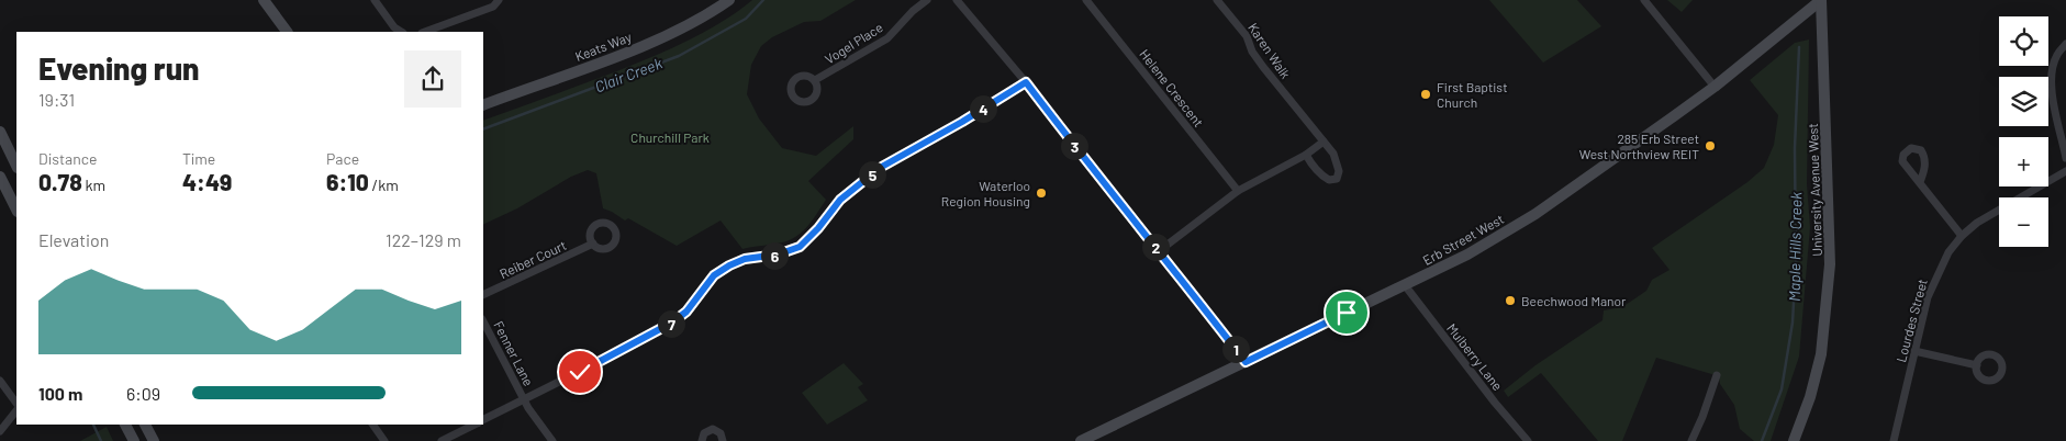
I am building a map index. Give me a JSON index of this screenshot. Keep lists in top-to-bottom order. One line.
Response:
{"streets":{"main road":["Keats Way","University Avenue West","Erb Street West"],"street":["Vogel Place","Karen Walk","Helene Crescent","Reiber Court","Lourdes Street","Fenner Lane","Mulberry Lane"]},"crossings":[["University Avenue West","Erb Street West"],["Erb Street West","Mulberry Lane"]],"water":["Clair Creek","Maple Hills Creek"],"parks":["Churchill Park"],"places":["First Baptist Church","285 Erb Street West Northview REIT","Waterloo Region Housing","Beechwood Manor"],"page":{"map_buttons":["+","−"],"heading":["Evening run","19:31"],"pins":["4","3","5","2","6","7","1"],"stats":[["Distance","0.78 km"],["Time","4:49"],["Pace","6:10 /km"]],"chart":["Elevation","122–129 m"],"list":[{"name":"100 m","note":"6:09"}]}}
